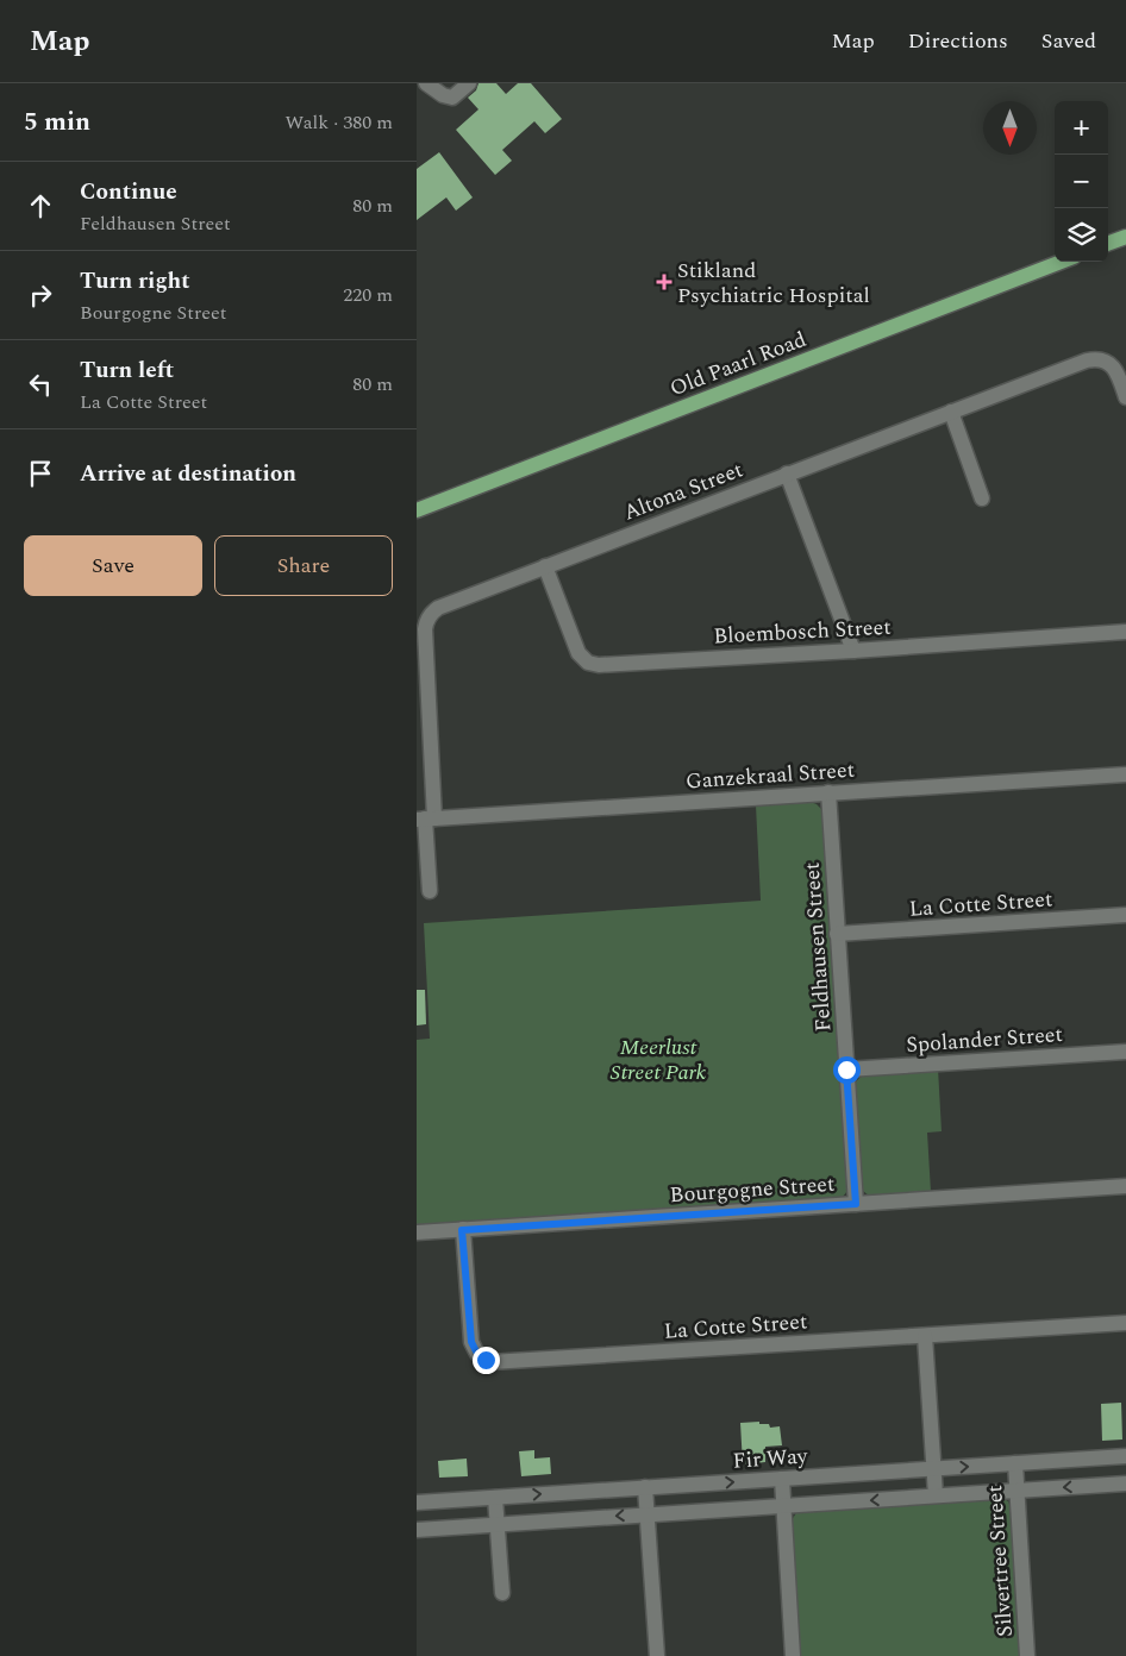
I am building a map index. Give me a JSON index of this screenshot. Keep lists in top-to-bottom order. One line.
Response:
{"streets":{"main road":["Old Paarl Road"],"street":["Altona Street","Bloembosch Street","Ganzekraal Street","La Cotte Street","Feldhausen Street","Spolander Street","Bourgogne Street","Fir Way","Silvertree Street"]},"crossings":[["Altona Street","Bloembosch Street"],["Altona Street","Ganzekraal Street"],["Ganzekraal Street","Feldhausen Street"],["La Cotte Street","Feldhausen Street"],["La Cotte Street","Bourgogne Street"],["Feldhausen Street","Spolander Street"],["Feldhausen Street","Bourgogne Street"],["Fir Way","Silvertree Street"]],"parks":["Meerlust Street Park"],"places":{"health":["Stikland Psychiatric Hospital"]},"north":"bottom","page":{"header":"Map","nav":["Map","Directions","Saved"],"heading":["5 min","Walk · 380 m"],"map_buttons":["+","−"],"list":[["Continue","Feldhausen Street","80 m"],["Turn right","Bourgogne Street","220 m"],["Turn left","La Cotte Street","80 m"],"Arrive at destination"],"buttons":["Save","Share"]}}
